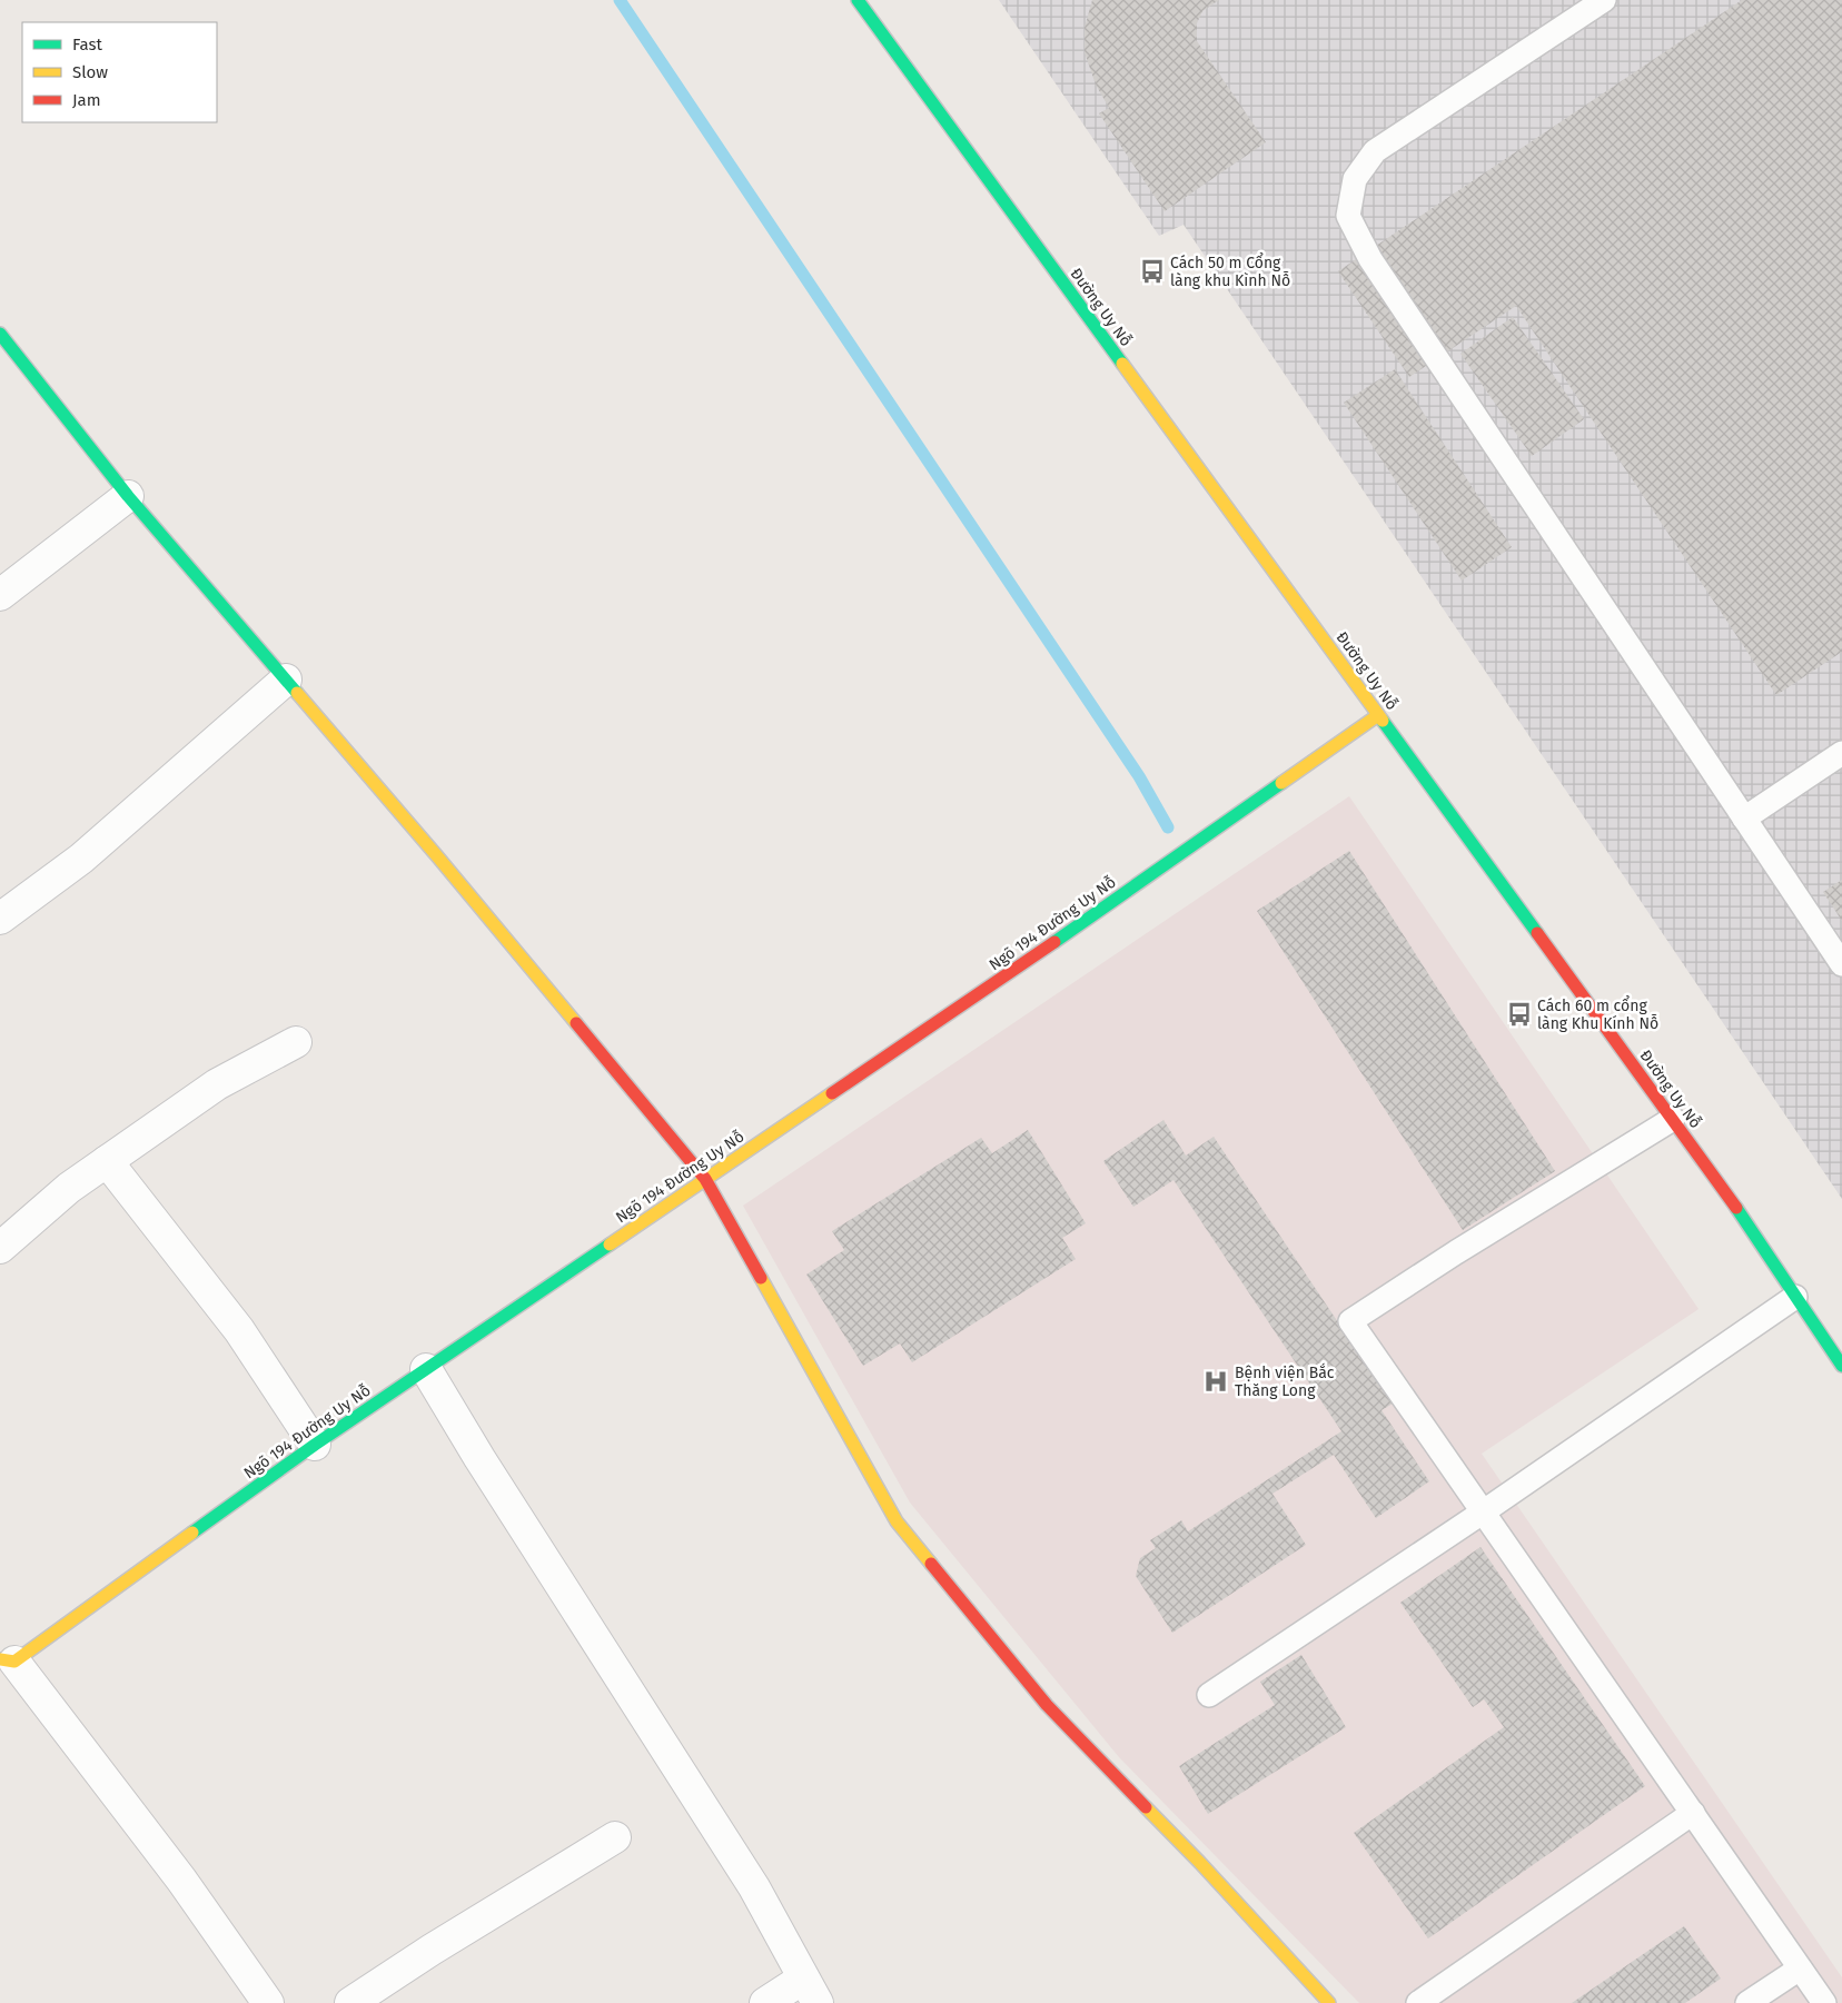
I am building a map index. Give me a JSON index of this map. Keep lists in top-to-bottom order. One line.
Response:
{"streets":{"street":["Đường Uy Nỗ","Ngõ 194 Đường Uy Nỗ"]},"crossings":[["Đường Uy Nỗ","Ngõ 194 Đường Uy Nỗ"]],"places":{"bus stop":["Cách 50 m Cổng làng khu Kình Nỗ","Cách 60 m cổng làng Khu Kính Nỗ"],"hospital":["Bệnh viện Bắc Thăng Long"]},"legend":["Fast","Slow","Jam"]}
